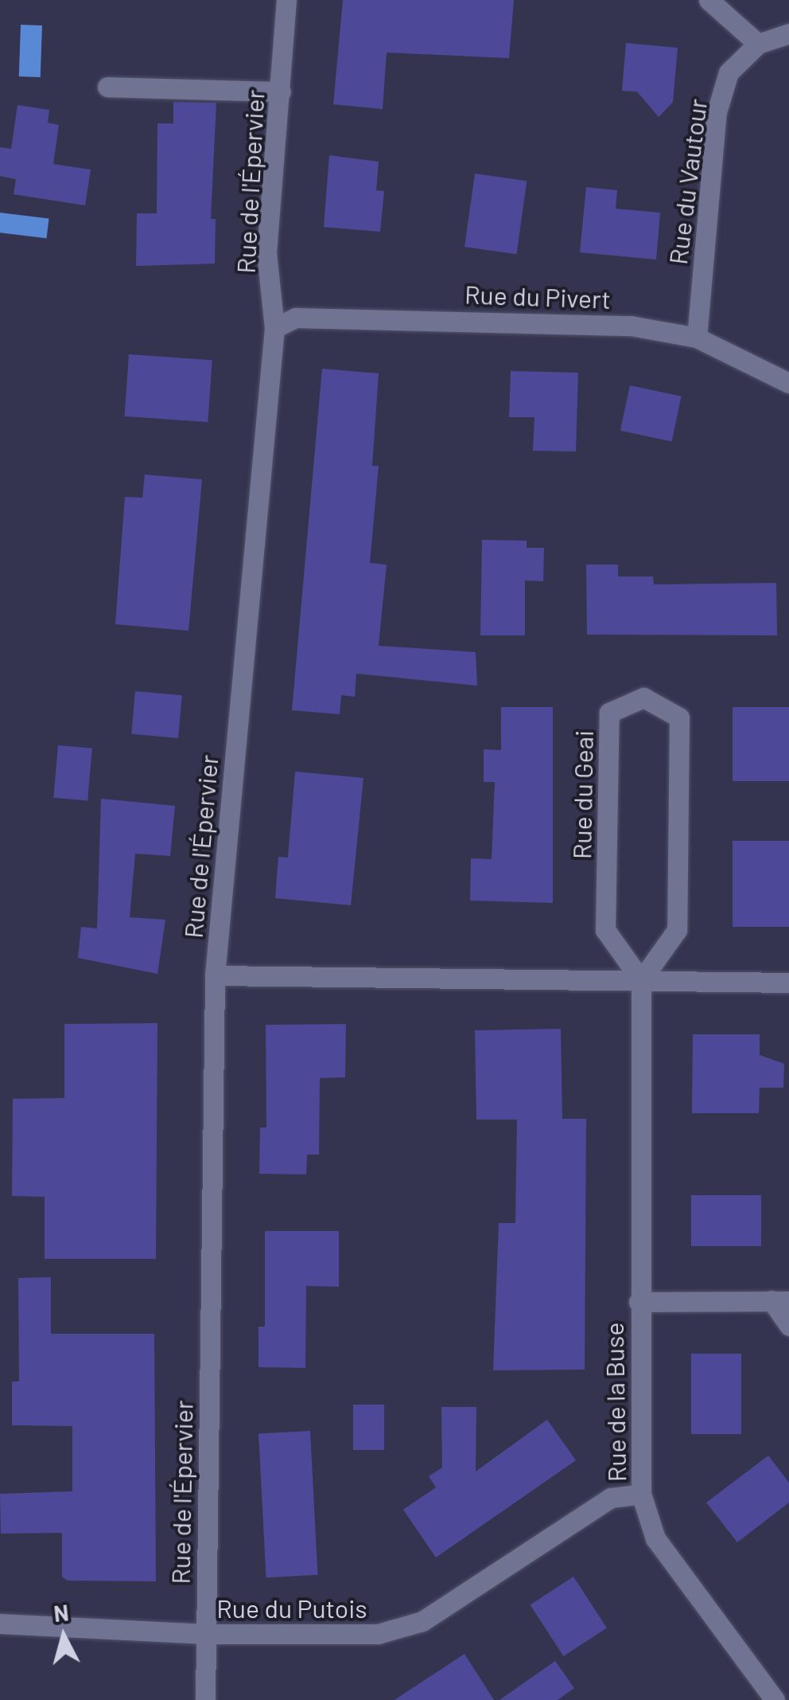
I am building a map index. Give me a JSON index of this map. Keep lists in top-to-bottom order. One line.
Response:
{"streets":{"street":["Rue de l'Épervier","Rue du Vautour","Rue du Pivert","Rue du Geai","Rue de la Buse","Rue du Putois"]},"crossings":[["Rue de l'Épervier","Rue du Pivert"],["Rue de l'Épervier","Rue du Putois"],["Rue du Vautour","Rue du Pivert"],["Rue du Geai","Rue de la Buse"],["Rue de la Buse","Rue du Putois"]],"north":"top"}
